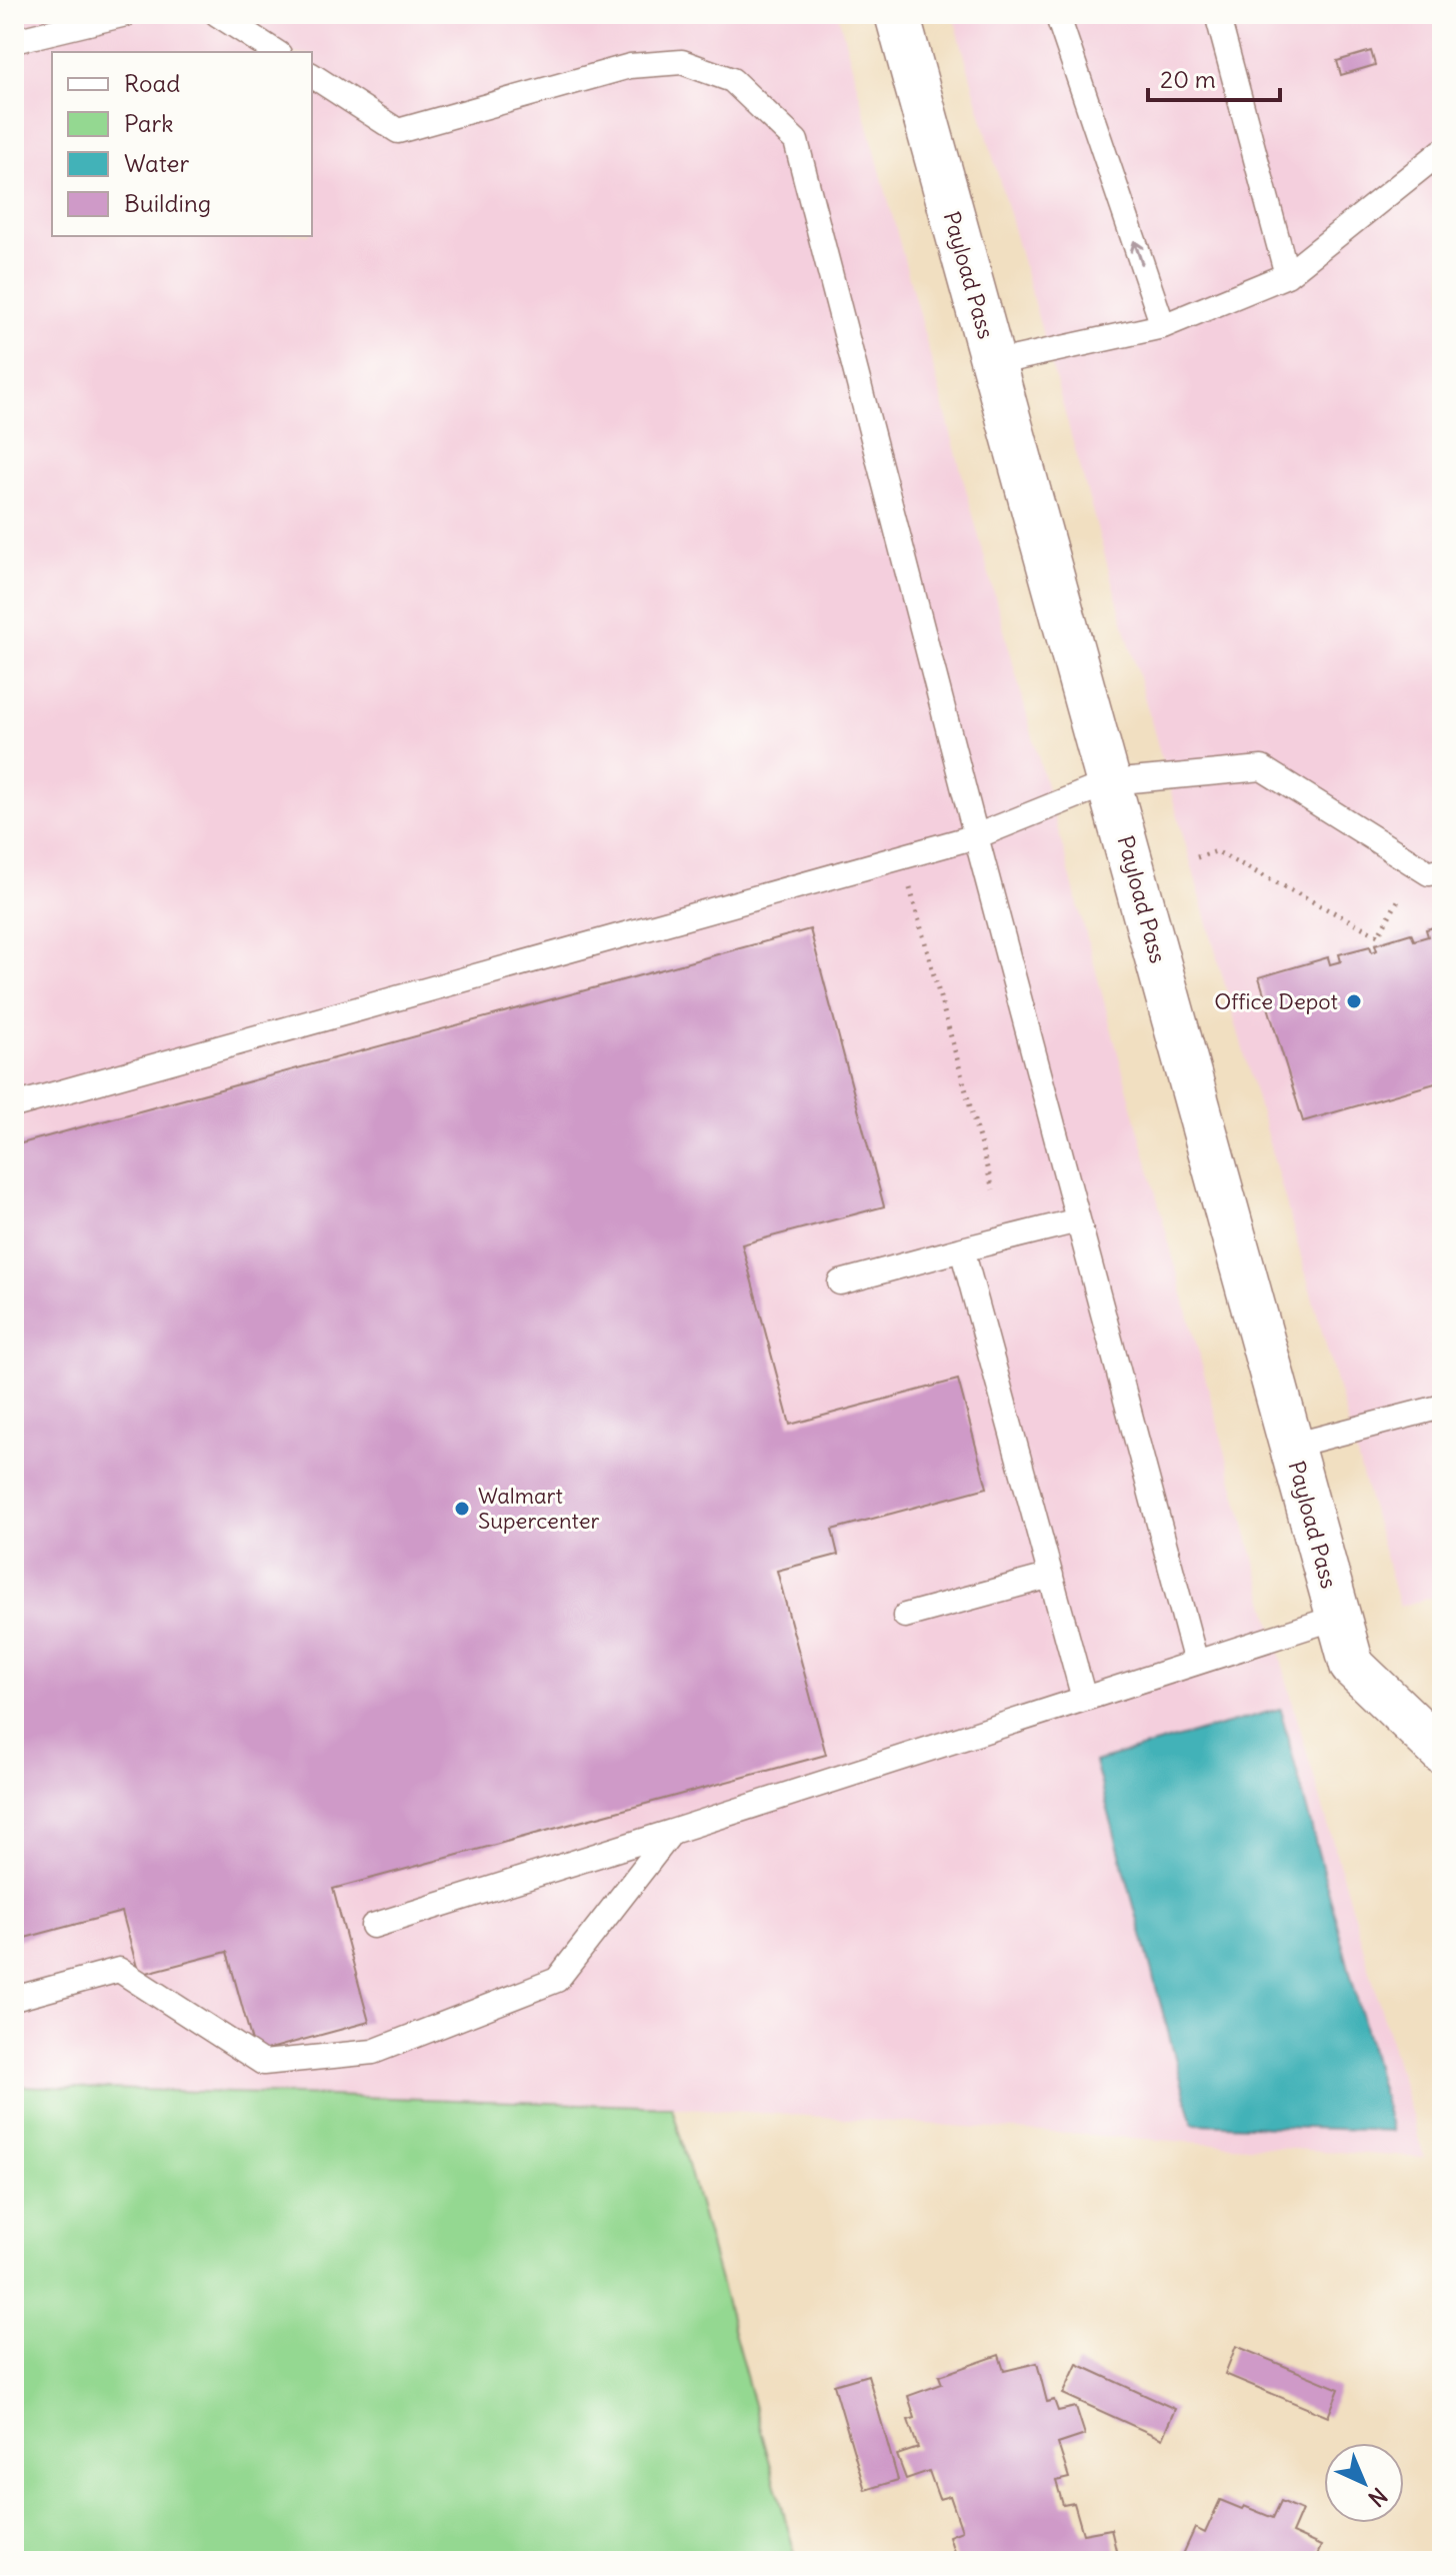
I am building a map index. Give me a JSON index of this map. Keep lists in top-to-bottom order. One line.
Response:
{"streets":{"street":["Payload Pass"]},"places":["Office Depot","Walmart Supercenter"],"legend":["Road","Park","Water","Building"],"scale_bar":"20 m","north":"bottom right"}
